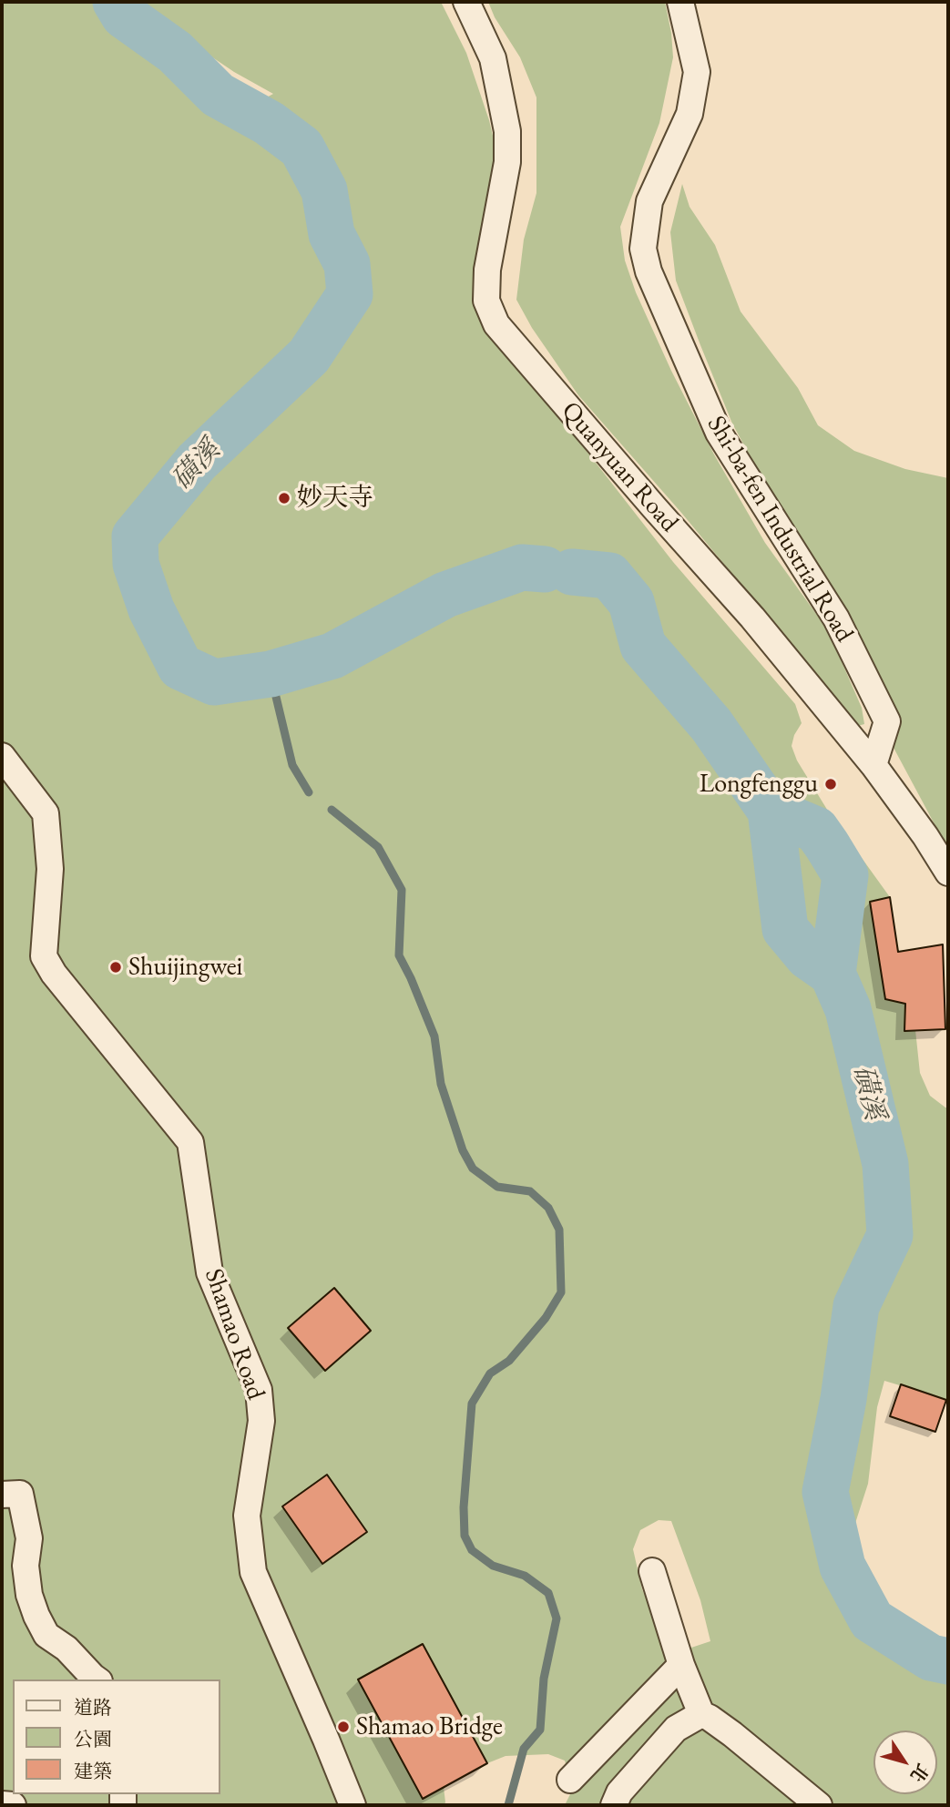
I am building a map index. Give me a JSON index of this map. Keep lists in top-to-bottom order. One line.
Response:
{"streets":{"street":["Quanyuan Road","Shi-ba-fen Industrial Road","Shamao Road"]},"crossings":[["Quanyuan Road","Shi-ba-fen Industrial Road"]],"water":["磺溪"],"places":["妙天寺","Longfenggu","Shuijingwei","Shamao Bridge"],"legend":["道路","公園","建築"],"north":"bottom right"}
